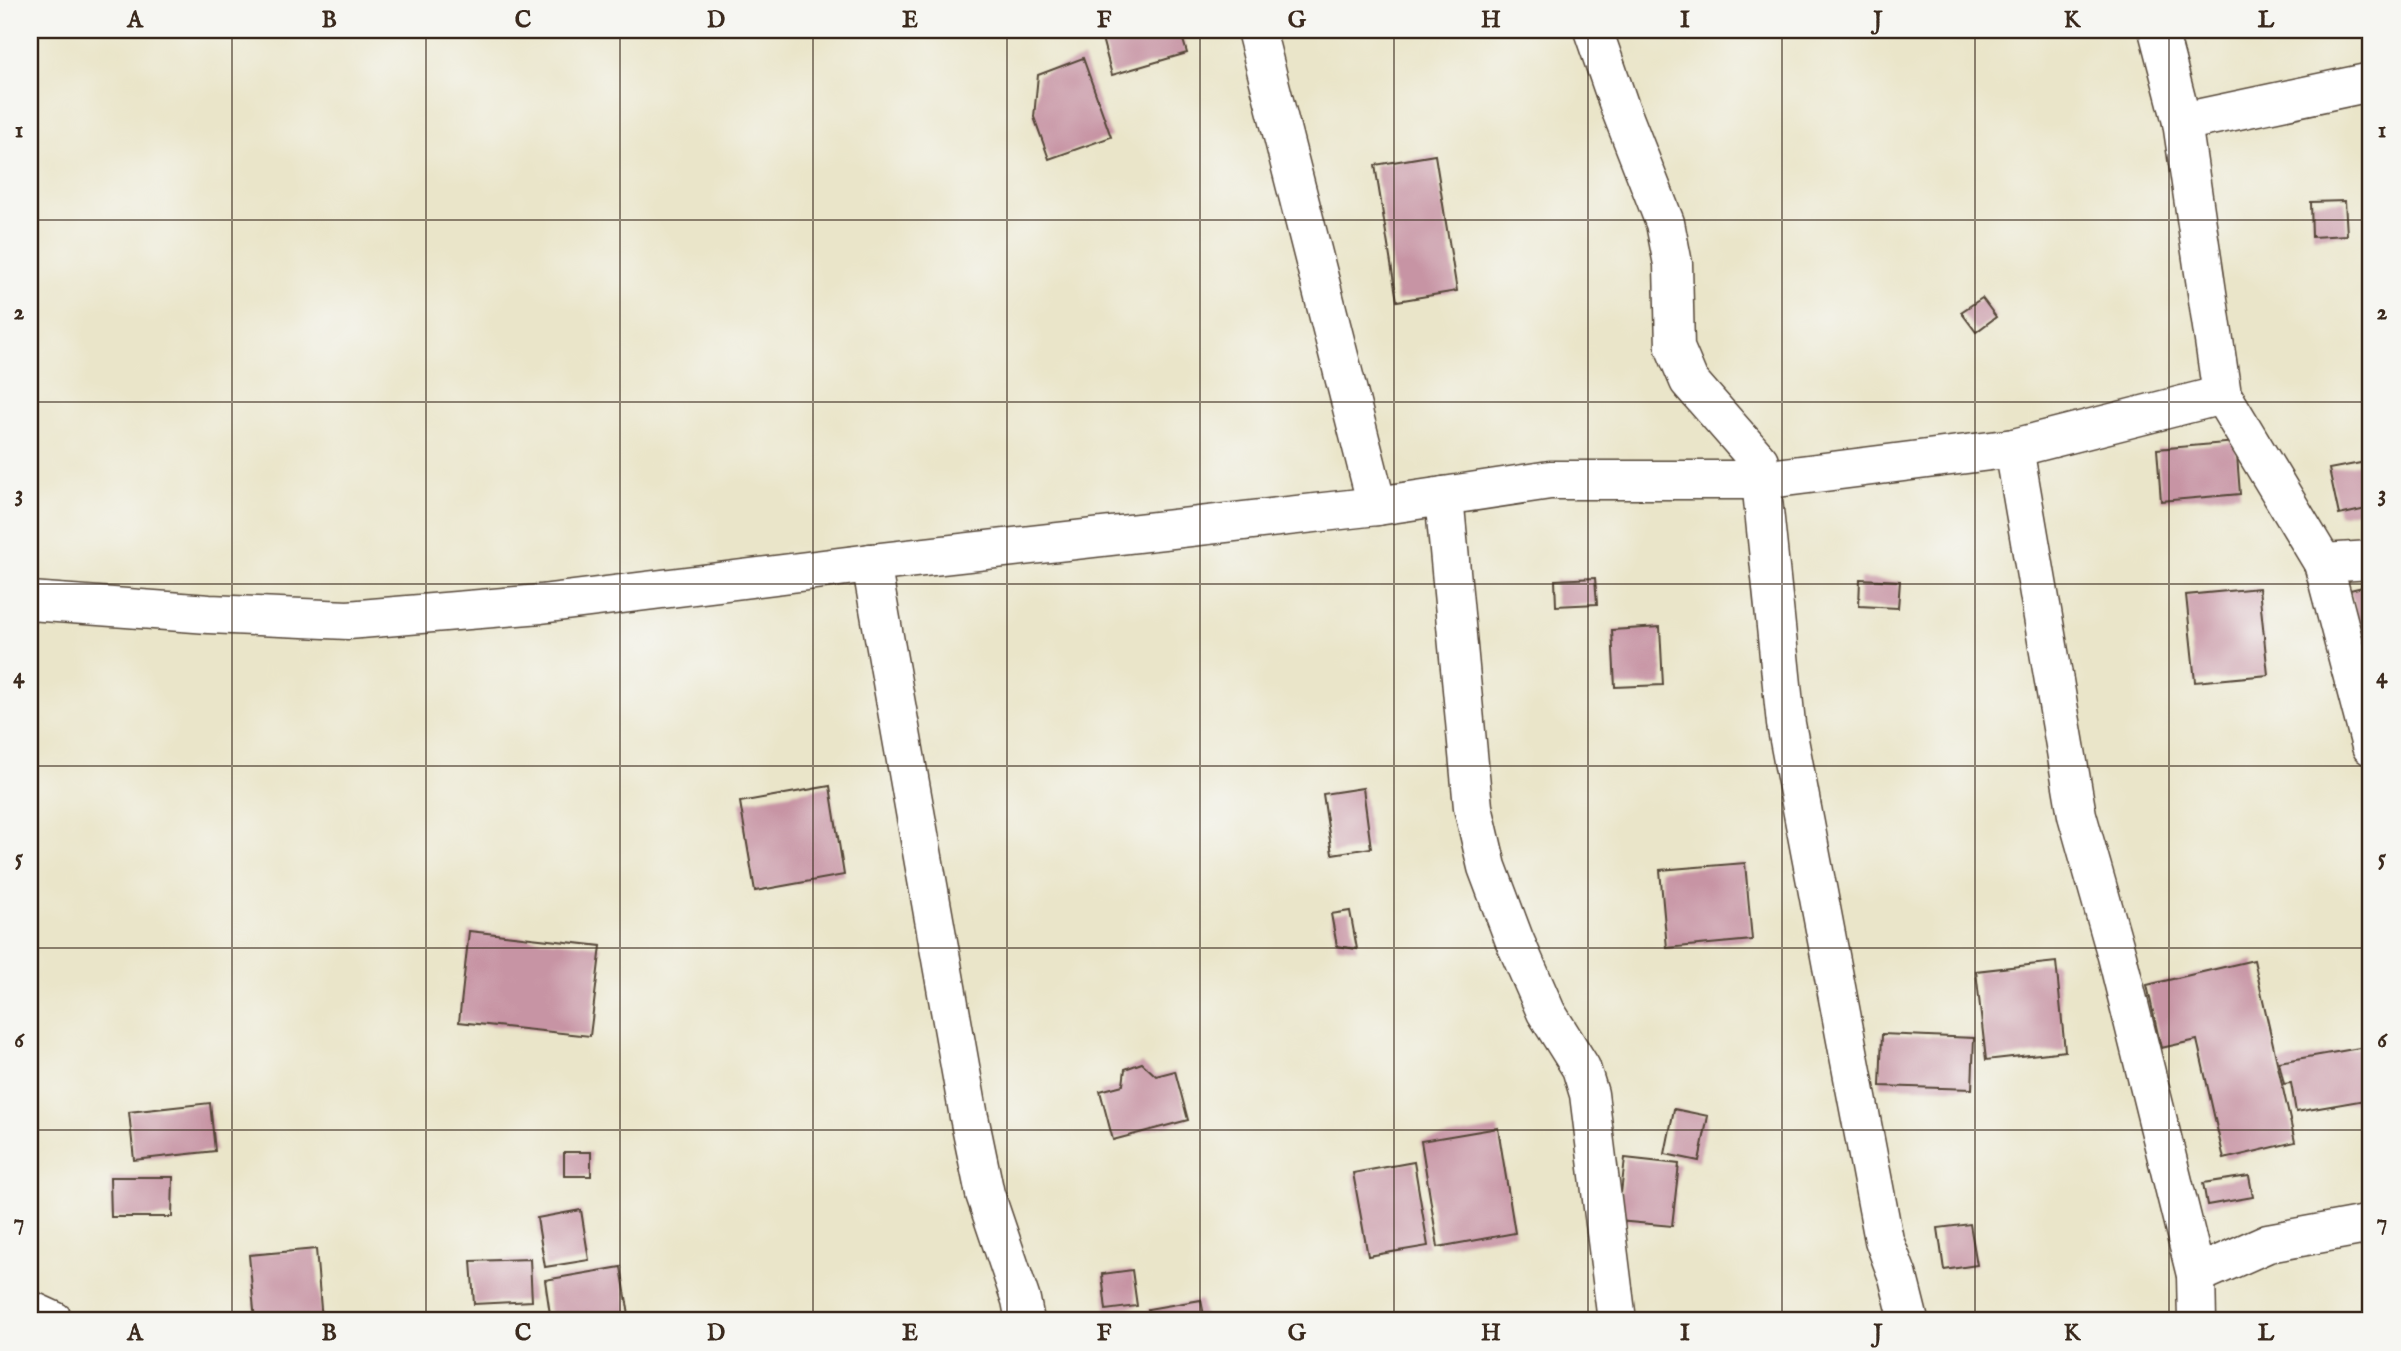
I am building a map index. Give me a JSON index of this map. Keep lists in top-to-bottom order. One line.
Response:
{"grid":{"columns":["A","B","C","D","E","F","G","H","I","J","K","L"],"rows":["1","2","3","4","5","6","7"]}}
